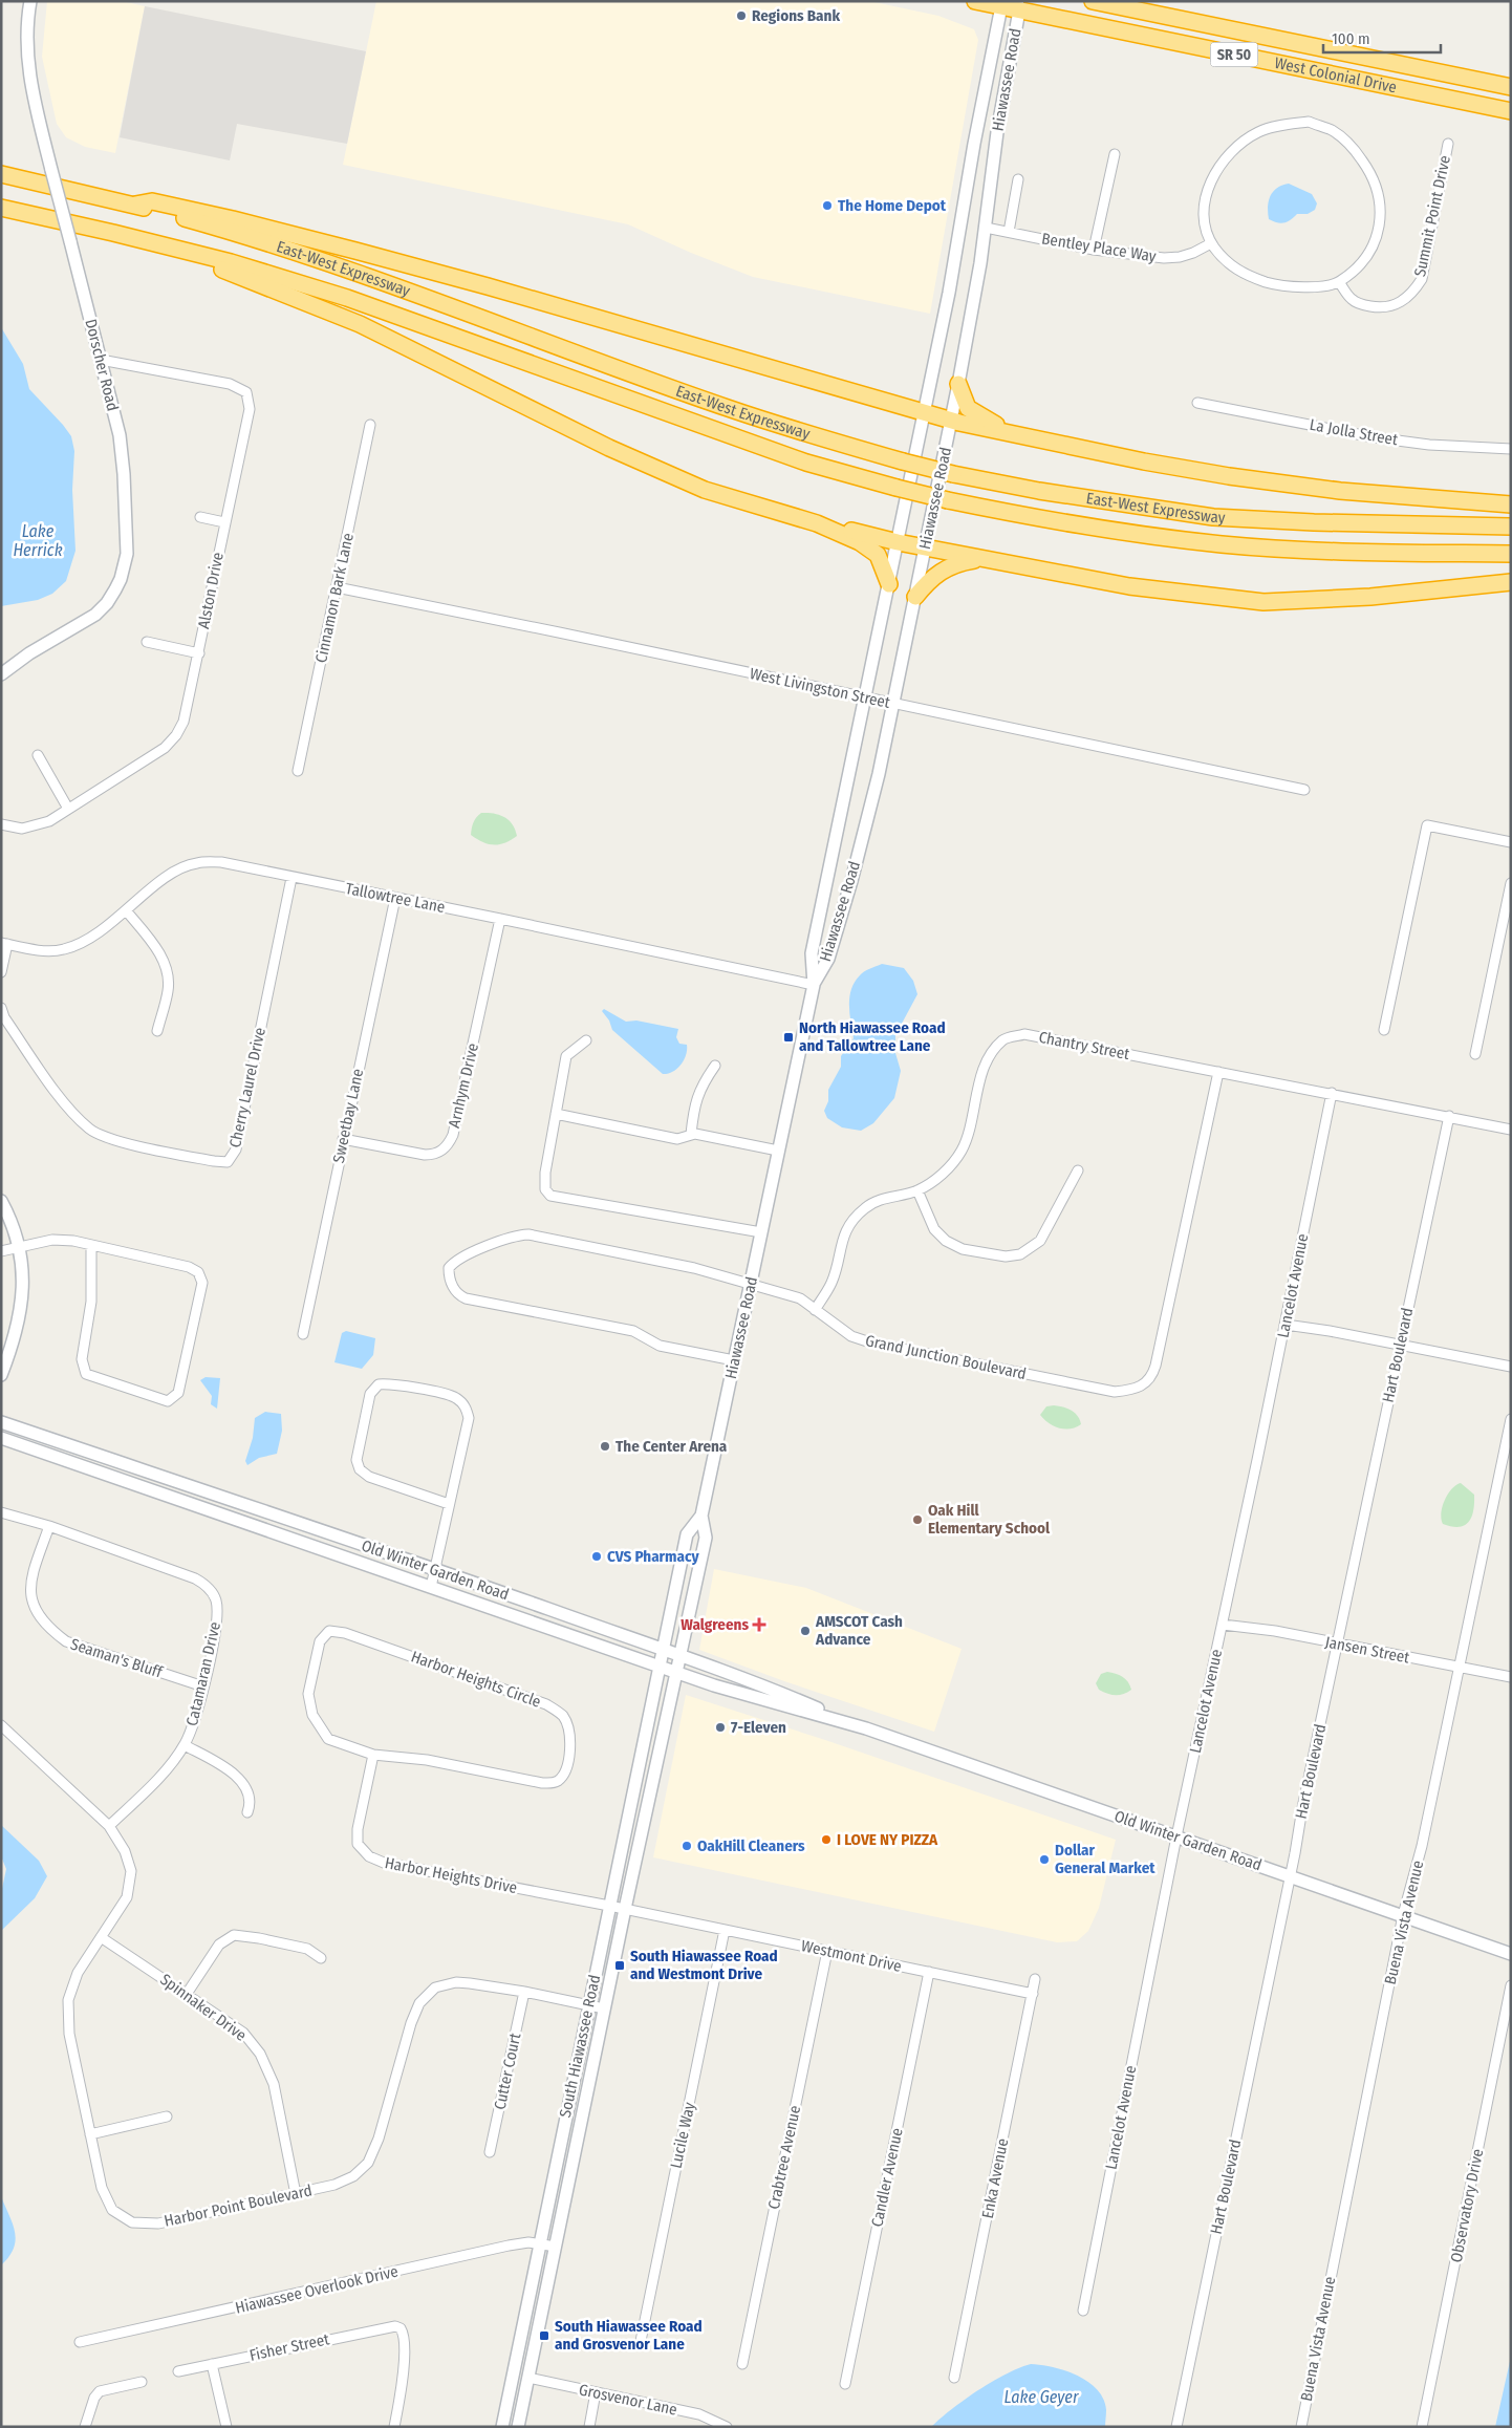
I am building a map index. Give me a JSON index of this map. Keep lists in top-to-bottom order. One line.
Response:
{"streets":{"highway":["SR 50","West Colonial Drive","East-West Expressway"],"main road":["Hiawassee Road","Dorscher Road","Old Winter Garden Road","South Hiawassee Road"],"street":["Summit Point Drive","Bentley Place Way","La Jolla Street","Alston Drive","Cinnamon Bark Lane","West Livingston Street","Tallowtree Lane","Chantry Street","Arnhym Drive","Cherry Laurel Drive","Sweetbay Lane","Lancelot Avenue","Hart Boulevard","Grand Junction Boulevard","Jansen Street","Seaman's Bluff","Catamaran Drive","Harbor Heights Circle","Harbor Heights Drive","Buena Vista Avenue","Westmont Drive","Spinnaker Drive","Cutter Court","Lucile Way","Crabtree Avenue","Candler Avenue","Enka Avenue","Harbor Point Boulevard","Observatory Drive","Hiawassee Overlook Drive","Fisher Street","Grosvenor Lane"]},"crossings":[["West Colonial Drive","Hiawassee Road"],["Hiawassee Road","Bentley Place Way"],["Hiawassee Road","West Livingston Street"],["Hiawassee Road","Tallowtree Lane"],["Hiawassee Road","Grand Junction Boulevard"],["Hiawassee Road","Old Winter Garden Road"],["Hiawassee Road","South Hiawassee Road"],["Summit Point Drive","Bentley Place Way"],["Dorscher Road","Alston Drive"],["Cinnamon Bark Lane","West Livingston Street"],["Tallowtree Lane","Arnhym Drive"],["Tallowtree Lane","Cherry Laurel Drive"],["Tallowtree Lane","Sweetbay Lane"],["Chantry Street","Lancelot Avenue"],["Chantry Street","Hart Boulevard"],["Chantry Street","Grand Junction Boulevard"],["Arnhym Drive","Sweetbay Lane"],["Lancelot Avenue","Old Winter Garden Road"],["Lancelot Avenue","Jansen Street"],["Hart Boulevard","Old Winter Garden Road"],["Hart Boulevard","Jansen Street"],["Old Winter Garden Road","Buena Vista Avenue"],["Old Winter Garden Road","South Hiawassee Road"],["Jansen Street","Buena Vista Avenue"],["Seaman's Bluff","Catamaran Drive"],["Catamaran Drive","Harbor Point Boulevard"],["Harbor Heights Circle","Harbor Heights Drive"],["Harbor Heights Drive","Westmont Drive"],["Harbor Heights Drive","South Hiawassee Road"],["Westmont Drive","South Hiawassee Road"],["Westmont Drive","Lucile Way"],["Westmont Drive","Crabtree Avenue"],["Westmont Drive","Candler Avenue"],["Westmont Drive","Enka Avenue"],["Spinnaker Drive","Harbor Point Boulevard"],["South Hiawassee Road","Harbor Point Boulevard"],["South Hiawassee Road","Hiawassee Overlook Drive"],["South Hiawassee Road","Grosvenor Lane"],["Cutter Court","Harbor Point Boulevard"]],"water":["Lake Herrick","Lake Geyer"],"places":{"other":["Regions Bank","The Home Depot","The Center Arena","Oak Hill Elementary School","CVS Pharmacy","AMSCOT Cash Advance","7-Eleven","I LOVE NY PIZZA","OakHill Cleaners","Dollar General Market"],"transit":["North Hiawassee Road and Tallowtree Lane","South Hiawassee Road and Westmont Drive","South Hiawassee Road and Grosvenor Lane"],"health":["Walgreens"]},"scale_bar":"100 m"}
